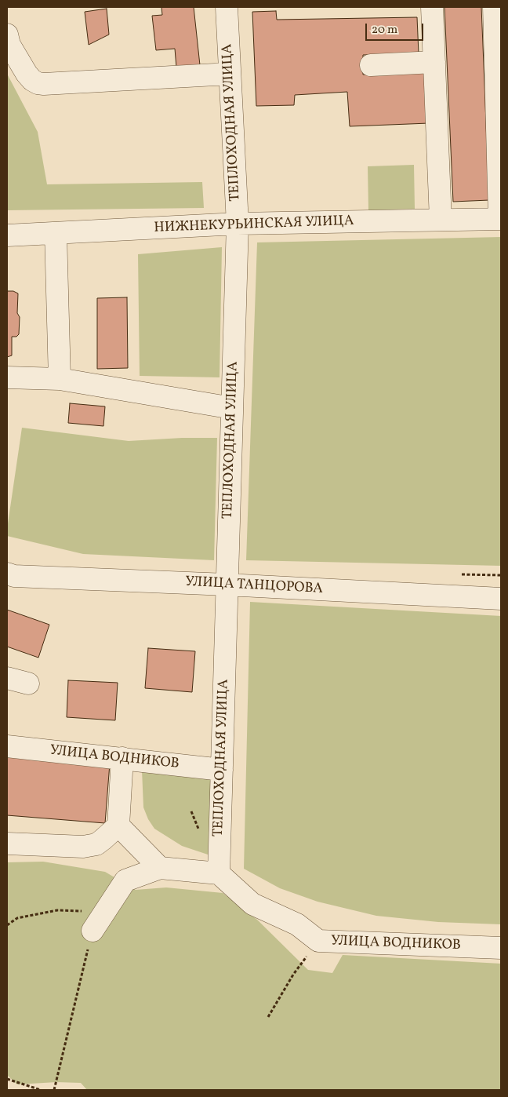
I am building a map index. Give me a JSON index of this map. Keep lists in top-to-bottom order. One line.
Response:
{"streets":{"street":["ТЕПЛОХОДНАЯ УЛИЦА","НИЖНЕКУРЬИНСКАЯ УЛИЦА","УЛИЦА ТАНЦОРОВА","УЛИЦА ВОДНИКОВ"]},"crossings":[["ТЕПЛОХОДНАЯ УЛИЦА","НИЖНЕКУРЬИНСКАЯ УЛИЦА"],["ТЕПЛОХОДНАЯ УЛИЦА","УЛИЦА ТАНЦОРОВА"],["ТЕПЛОХОДНАЯ УЛИЦА","УЛИЦА ВОДНИКОВ"]],"scale_bar":"20 m"}
